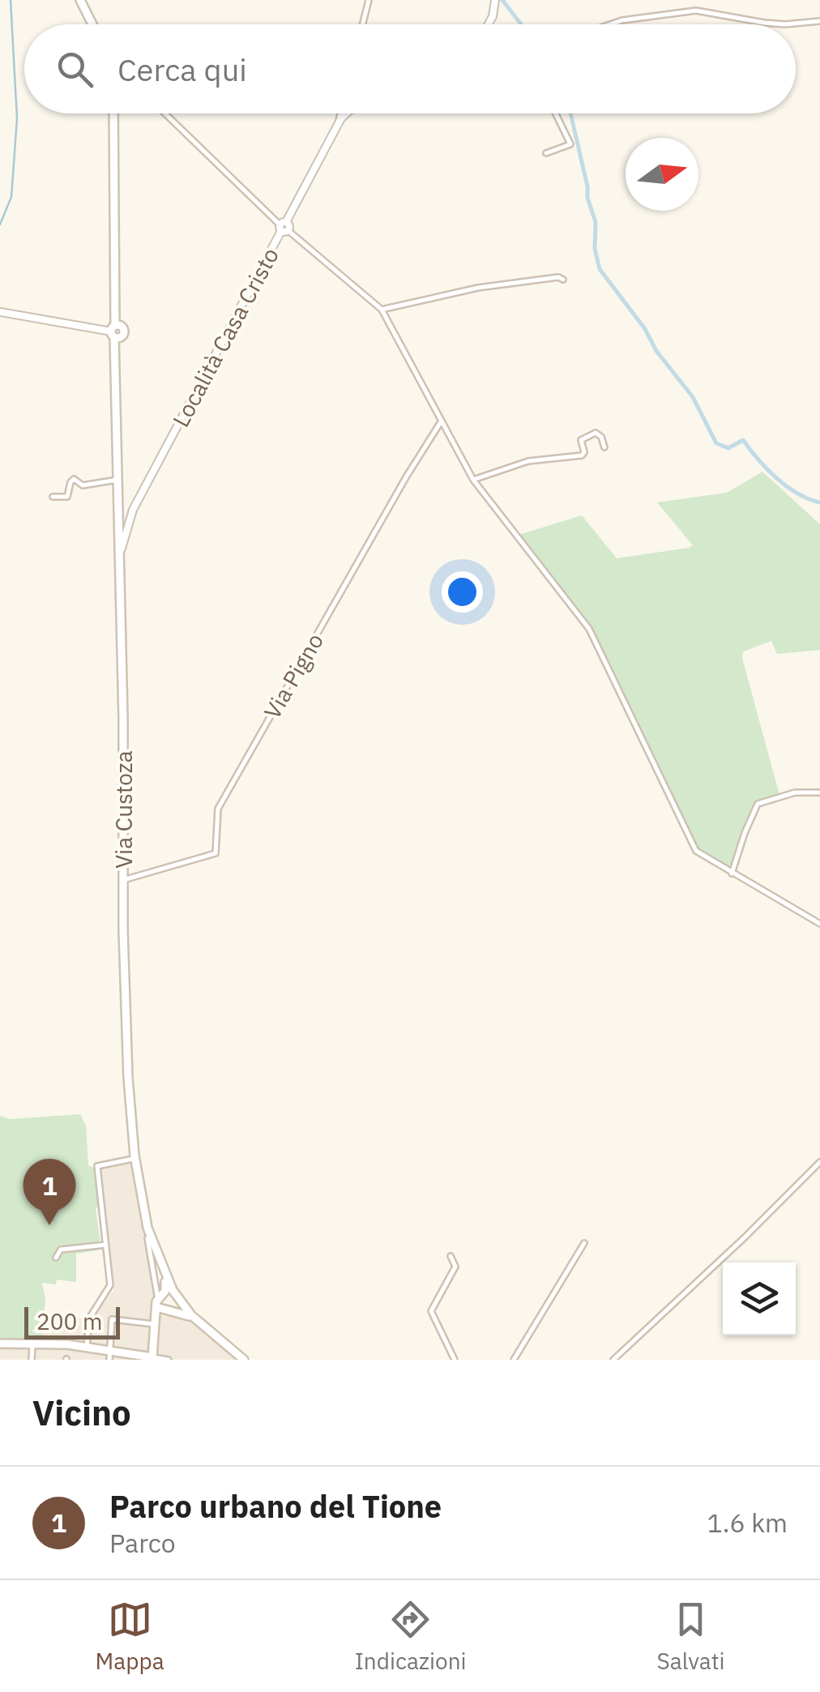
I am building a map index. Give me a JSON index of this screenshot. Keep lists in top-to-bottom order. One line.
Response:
{"streets":{"main road":["Via Custoza"],"street":["Località Casa Cristo","Via Pigno"]},"crossings":[["Via Pigno","Via Custoza"]],"scale_bar":"200 m","north":"right","page":{"search":"Cerca qui","pins":"1","scale":"200 m","heading":"Vicino","list":[{"mark":"1","name":"Parco urbano del Tione","note":"Parco","value":"1.6 km"}],"nav":["Mappa","Indicazioni","Salvati"]}}
